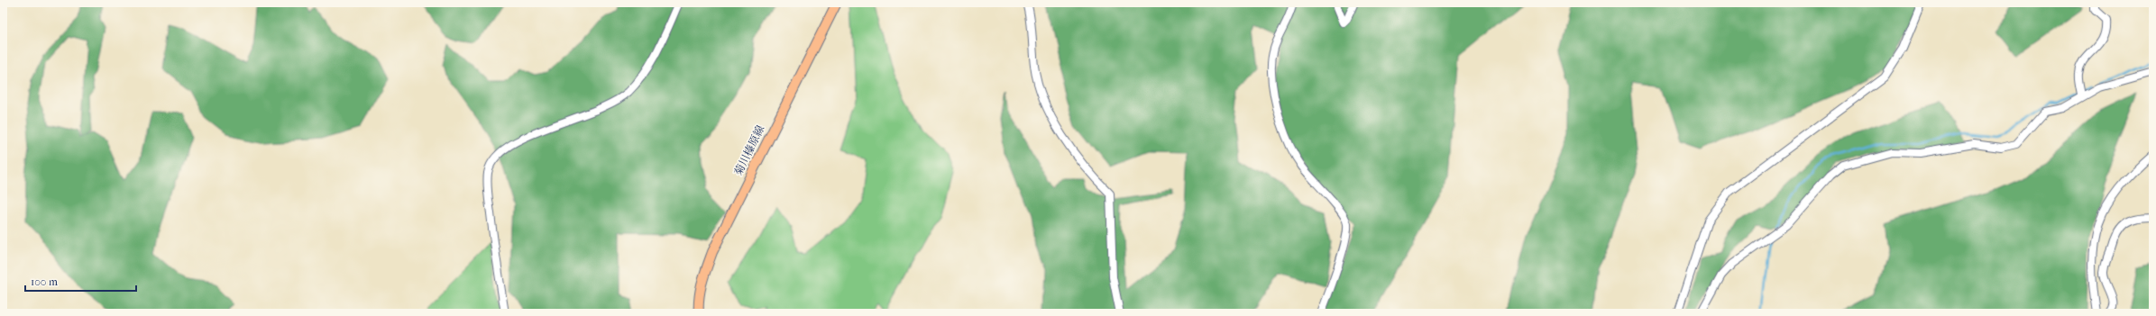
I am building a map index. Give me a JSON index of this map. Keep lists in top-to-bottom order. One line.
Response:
{"streets":{"main road":["菊川榛原線"]},"scale_bar":"100 m"}
